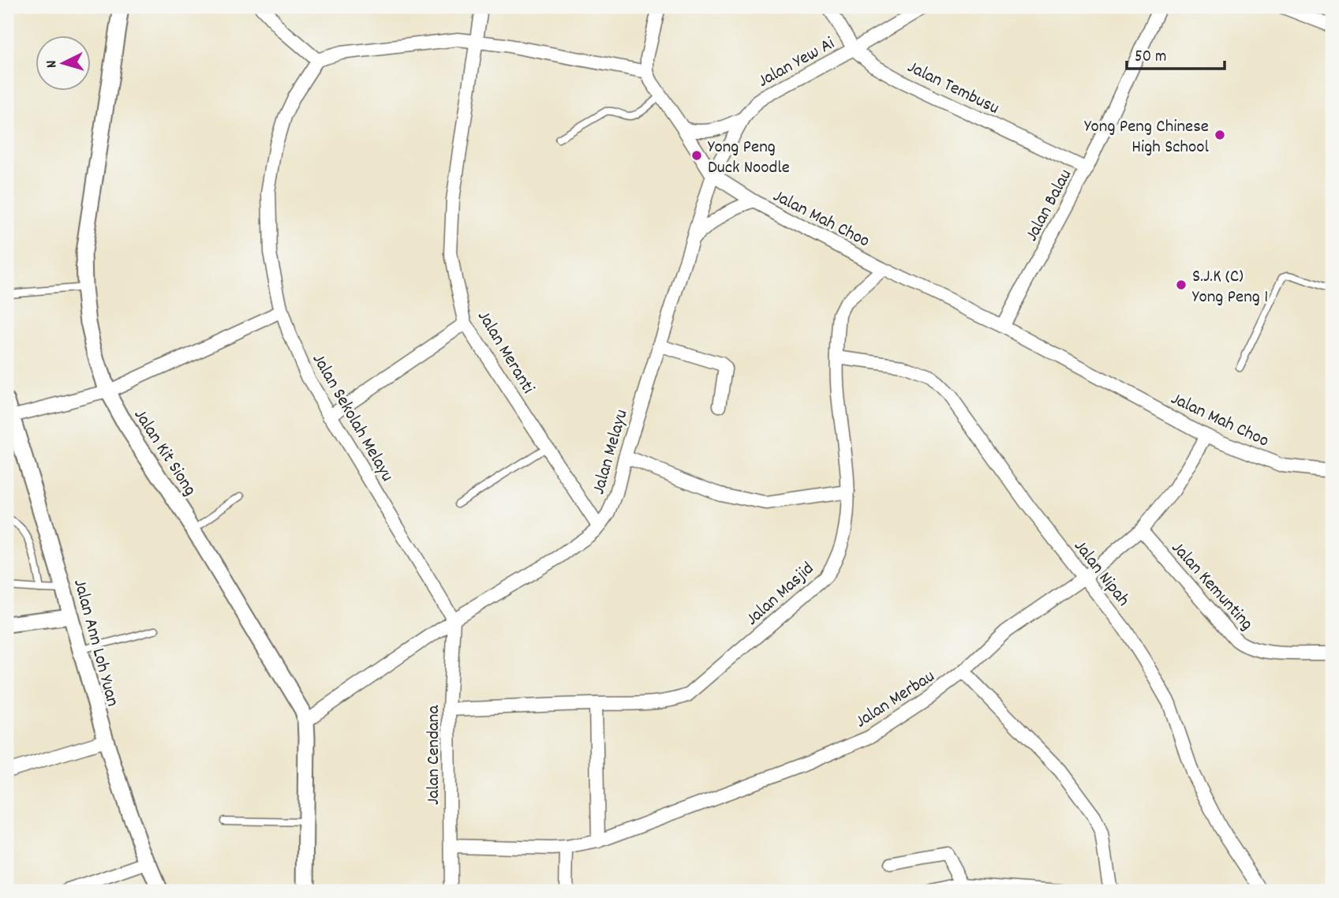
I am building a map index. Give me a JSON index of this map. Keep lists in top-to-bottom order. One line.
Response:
{"streets":{"street":["Jalan Yew Ai","Jalan Tembusu","Jalan Balau","Jalan Mah Choo","Jalan Meranti","Jalan Sekolah Melayu","Jalan Kit Siong","Jalan Melayu","Jalan Nipah","Jalan Kemunting","Jalan Masjid","Jalan Ann Loh Yuan","Jalan Merbau","Jalan Cendana"]},"crossings":[["Jalan Yew Ai","Jalan Tembusu"],["Jalan Yew Ai","Jalan Mah Choo"],["Jalan Yew Ai","Jalan Melayu"],["Jalan Tembusu","Jalan Balau"],["Jalan Balau","Jalan Mah Choo"],["Jalan Mah Choo","Jalan Melayu"],["Jalan Mah Choo","Jalan Masjid"],["Jalan Mah Choo","Jalan Merbau"],["Jalan Meranti","Jalan Melayu"],["Jalan Sekolah Melayu","Jalan Melayu"],["Jalan Sekolah Melayu","Jalan Cendana"],["Jalan Kit Siong","Jalan Melayu"],["Jalan Melayu","Jalan Cendana"],["Jalan Nipah","Jalan Masjid"],["Jalan Nipah","Jalan Merbau"],["Jalan Kemunting","Jalan Merbau"],["Jalan Masjid","Jalan Cendana"],["Jalan Merbau","Jalan Cendana"]],"places":["Yong Peng Chinese High School","Yong Peng Duck Noodle","S.J.K (C) Yong Peng 1"],"scale_bar":"50 m","north":"left"}
